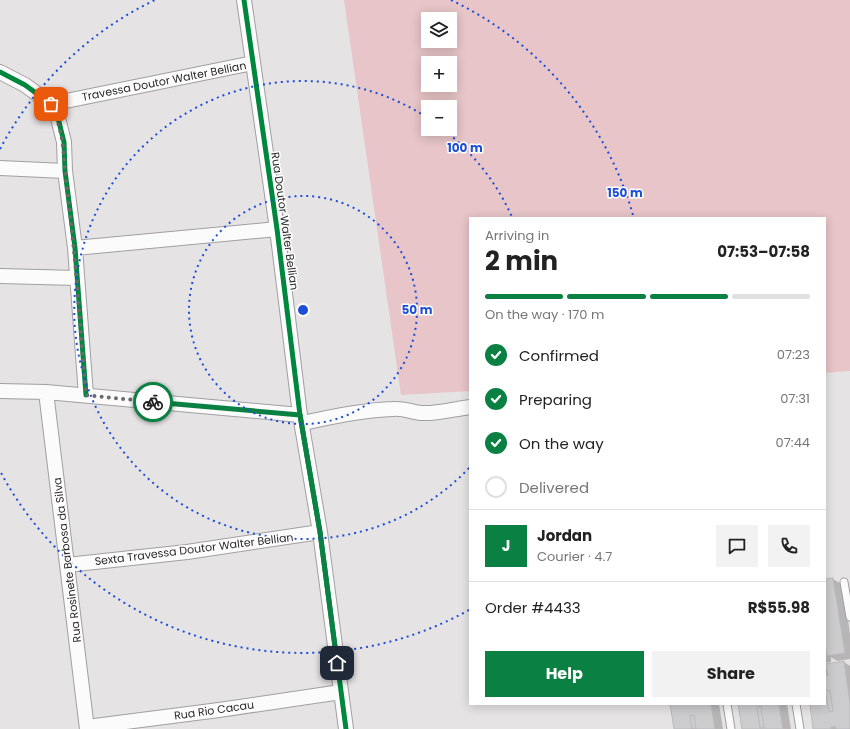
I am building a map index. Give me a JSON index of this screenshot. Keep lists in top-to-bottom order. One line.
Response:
{"streets":{"street":["Travessa Doutor Walter Bellian","Rua Doutor Walter Bellian","Sexta Travessa Doutor Walter Bellian","Rua Rosinete Barbosa da Silva","Rua Rio Cacau"]},"crossings":[["Travessa Doutor Walter Bellian","Rua Doutor Walter Bellian"],["Rua Doutor Walter Bellian","Sexta Travessa Doutor Walter Bellian"],["Rua Doutor Walter Bellian","Rua Rio Cacau"],["Sexta Travessa Doutor Walter Bellian","Rua Rosinete Barbosa da Silva"],["Rua Rosinete Barbosa da Silva","Rua Rio Cacau"]],"page":{"map_buttons":["+","−"],"heading":["2 min","Arriving in","07:53–07:58"],"panel":["Jordan","Courier · 4.7","Order #4433","R$55.98"],"bar":"On the way · 170 m","list":[["Confirmed","07:23"],["Preparing","07:31"],["On the way","07:44"],"Delivered"],"round":"J","buttons":["Help","Share"]},"rings":["100 m","150 m","50 m"]}
